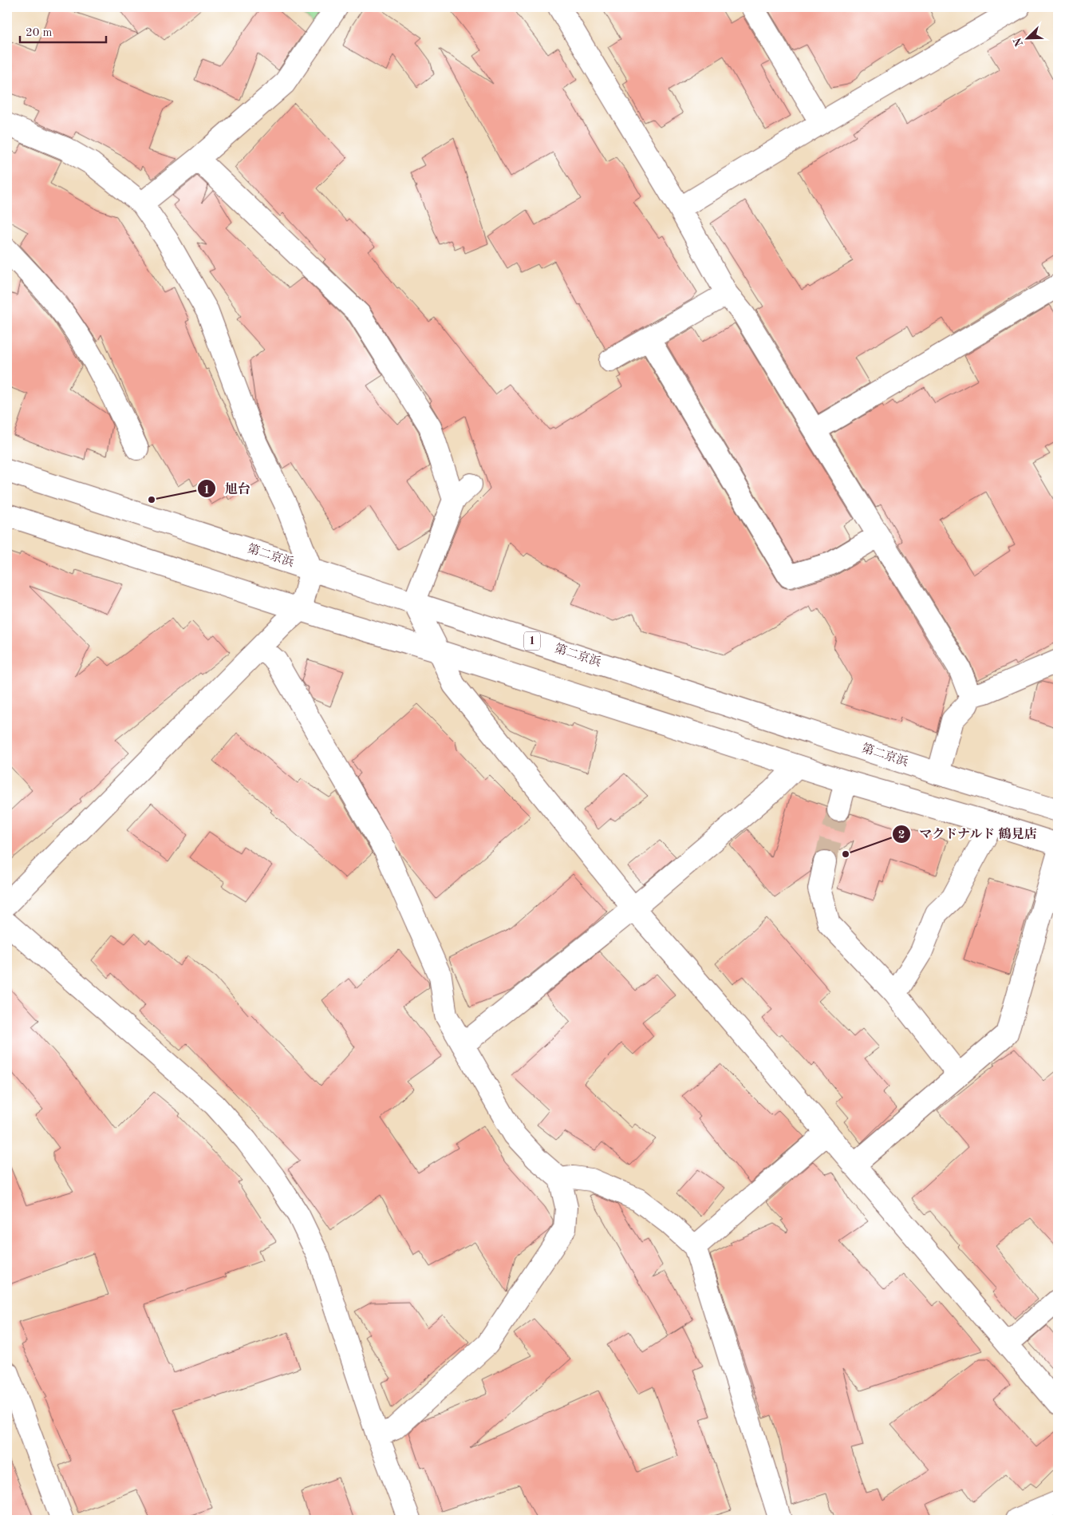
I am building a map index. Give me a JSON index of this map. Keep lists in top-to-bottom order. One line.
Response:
{"streets":{"main road":["第二京浜","1"]},"places":["旭台","マクドナルド 鶴見店"],"scale_bar":"20 m","north":"bottom left"}
